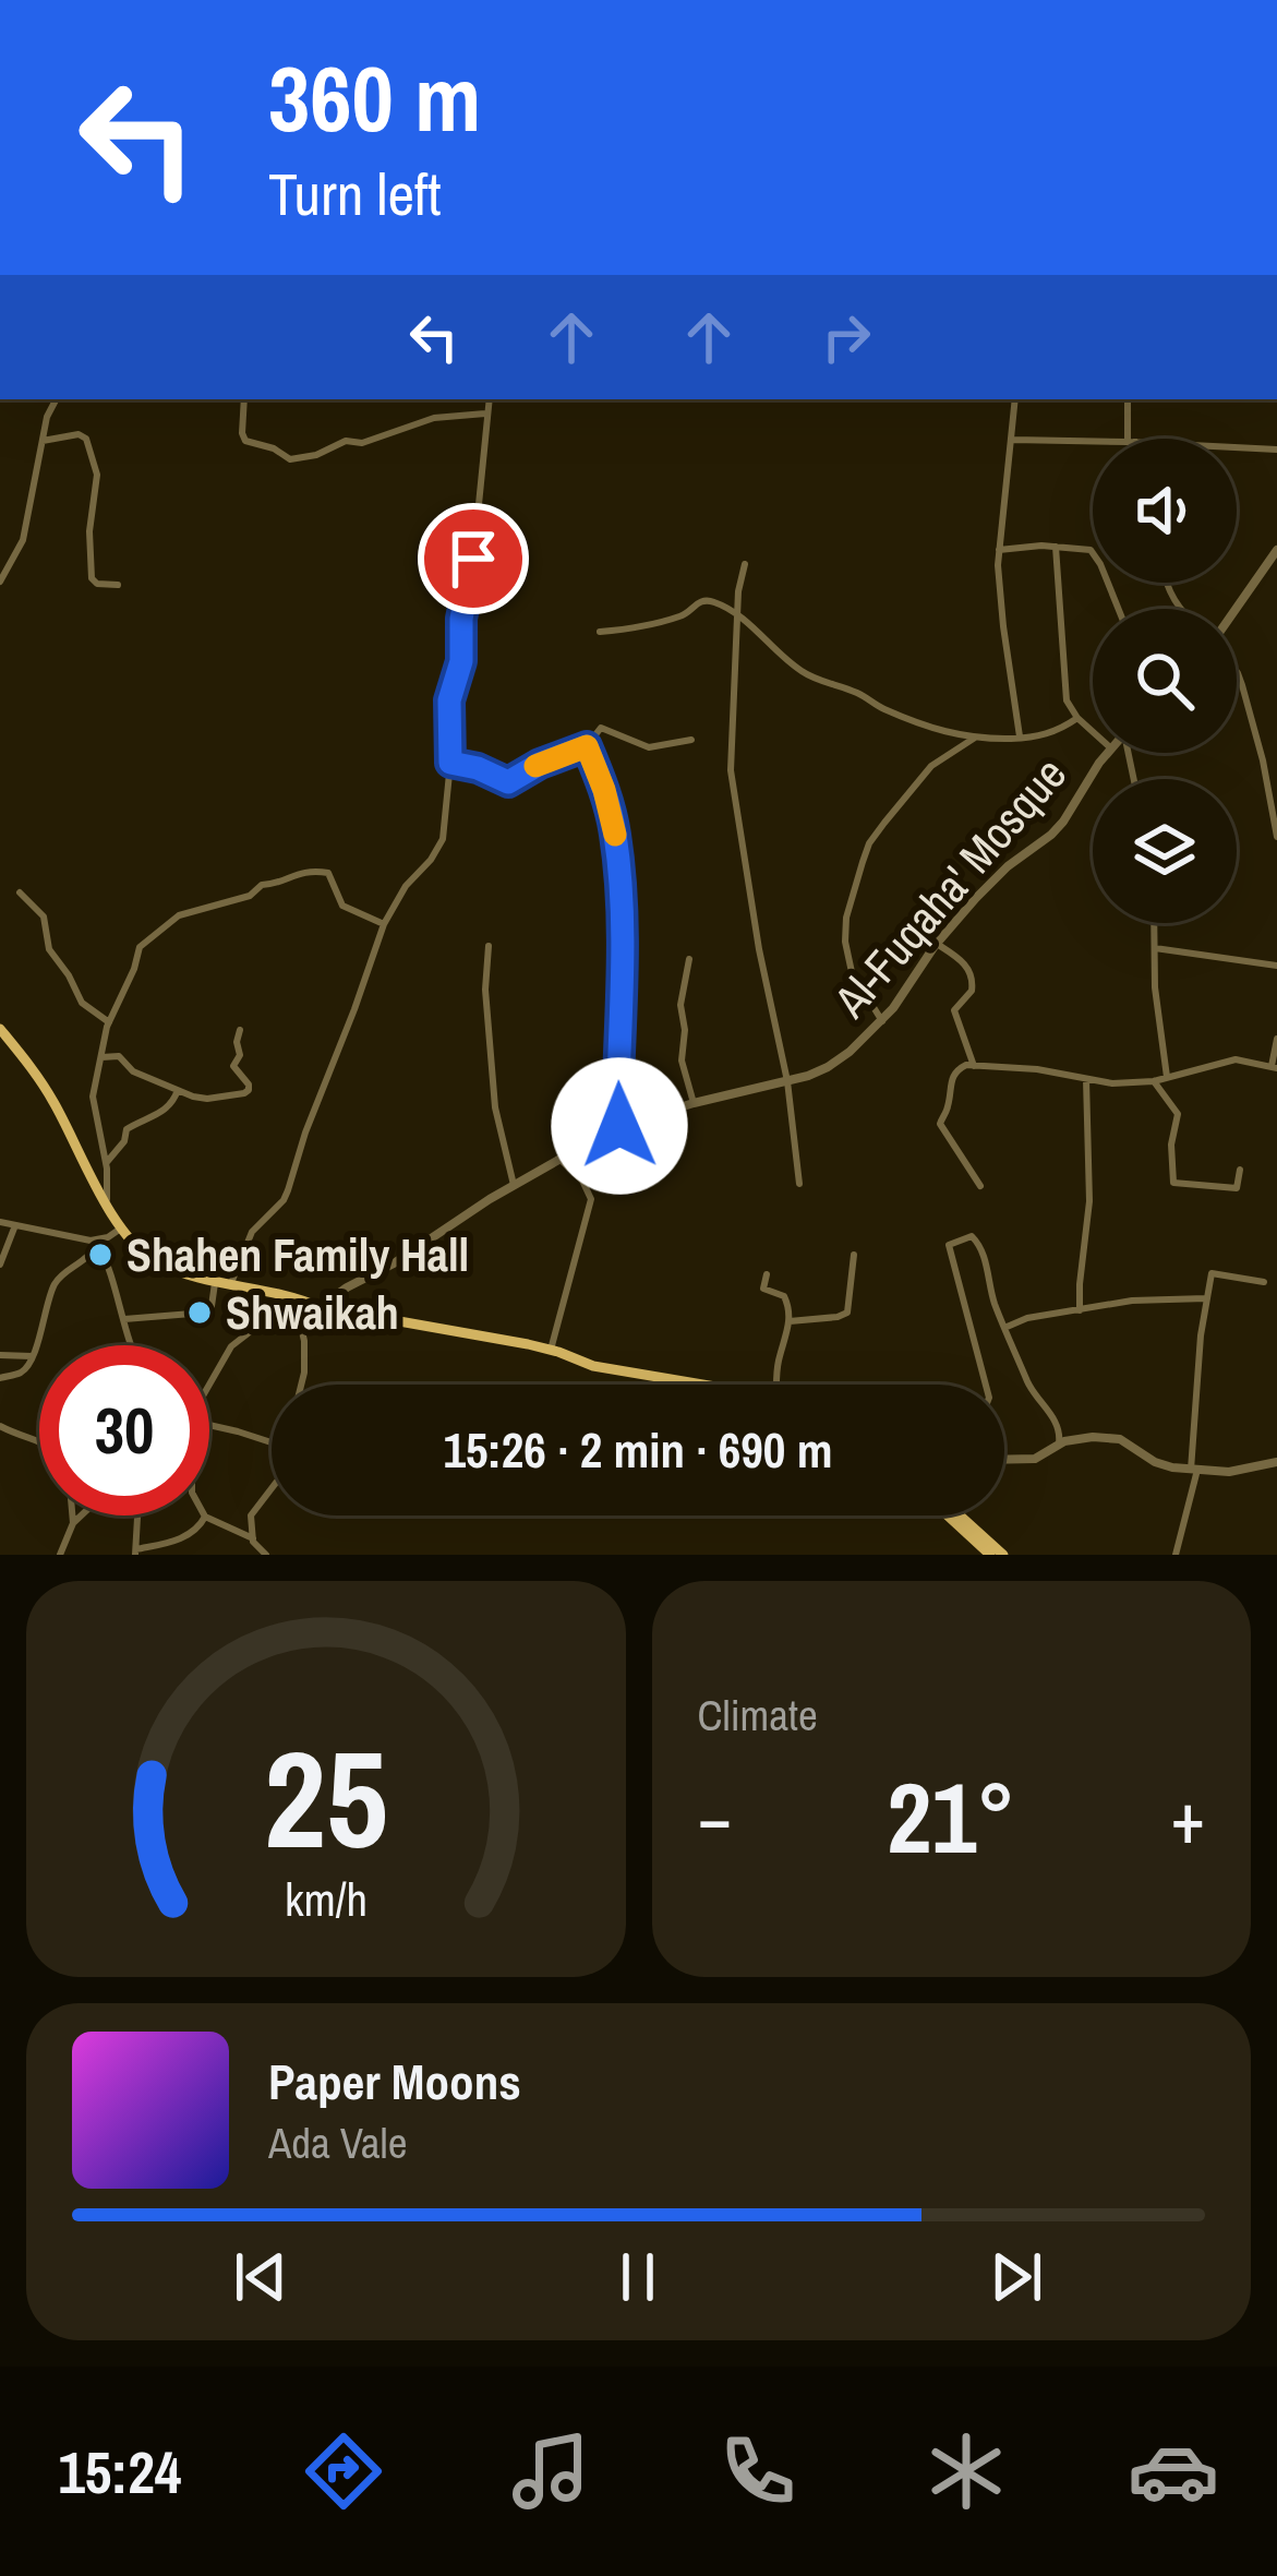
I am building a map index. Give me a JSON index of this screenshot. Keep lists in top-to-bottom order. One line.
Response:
{"streets":{"street":["Al-Fuqaha' Mosque"]},"places":["Shahen Family Hall","Shwaikah"],"page":{"turn":["360 m","Turn left"],"limit":"30","trip":"15:26 · 2 min · 690 m","tile":"Climate","heat":["−","21°","+"],"song":["Paper Moons","Ada Vale"],"tabs":"15:24","gauge":["25","km/h"]}}
